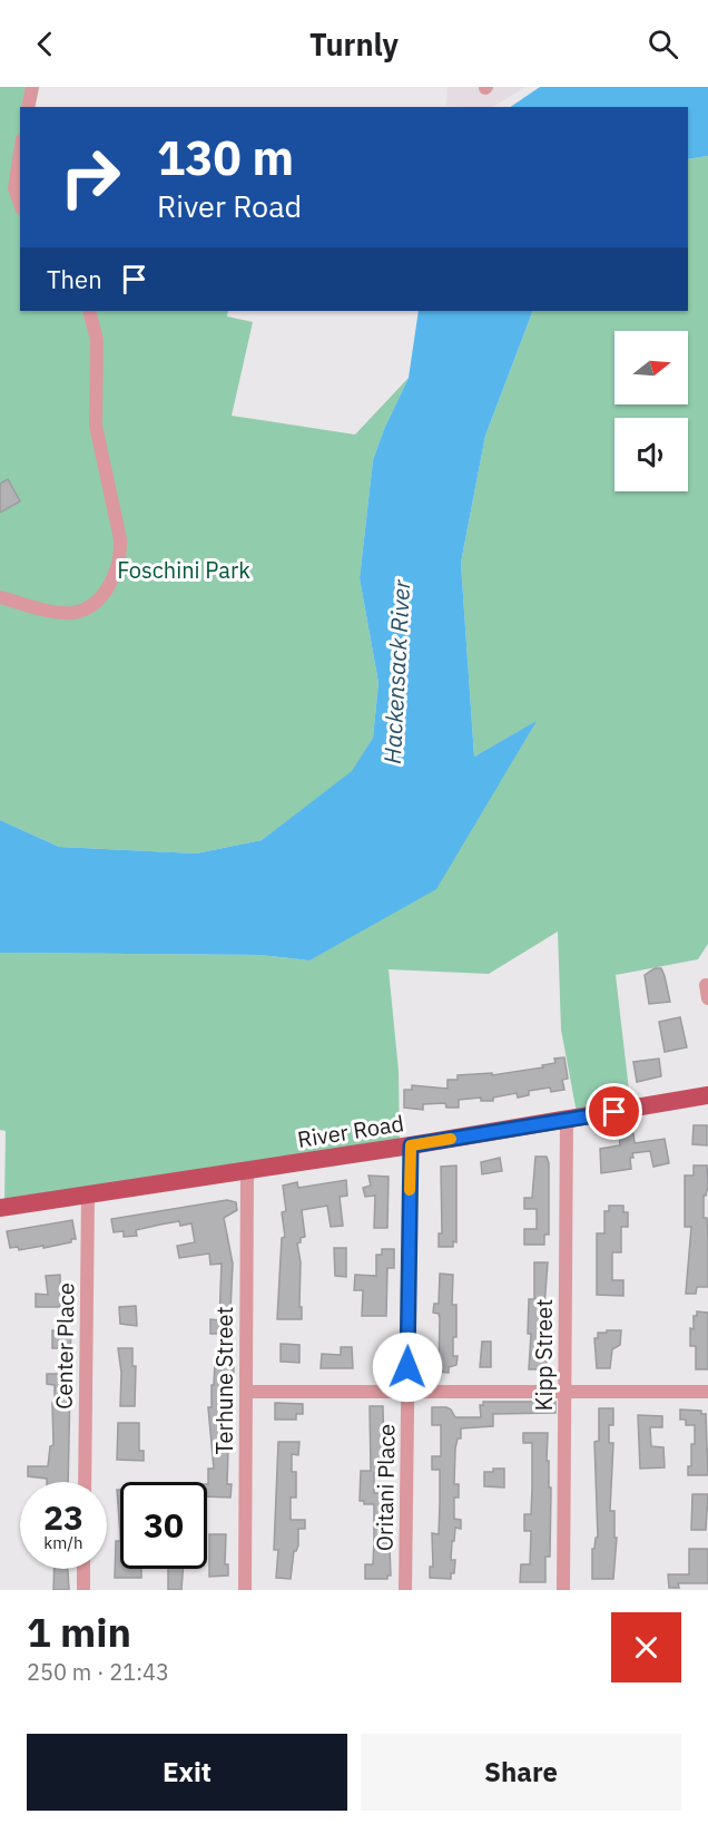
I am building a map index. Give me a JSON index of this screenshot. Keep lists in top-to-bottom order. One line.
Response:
{"streets":{"main road":["River Road"],"street":["Center Place","Kipp Street","Terhune Street","Oritani Place"]},"crossings":[["River Road","Center Place"],["River Road","Kipp Street"],["River Road","Terhune Street"],["River Road","Oritani Place"]],"water":["Hackensack River"],"parks":["Foschini Park"],"north":"right","page":{"header":"Turnly","turn":["130 m","River Road"],"then":"Then","speed":"23 km/h","limit":"30","heading":["1 min","250 m · 21:43"],"buttons":["Exit","Share"]}}
